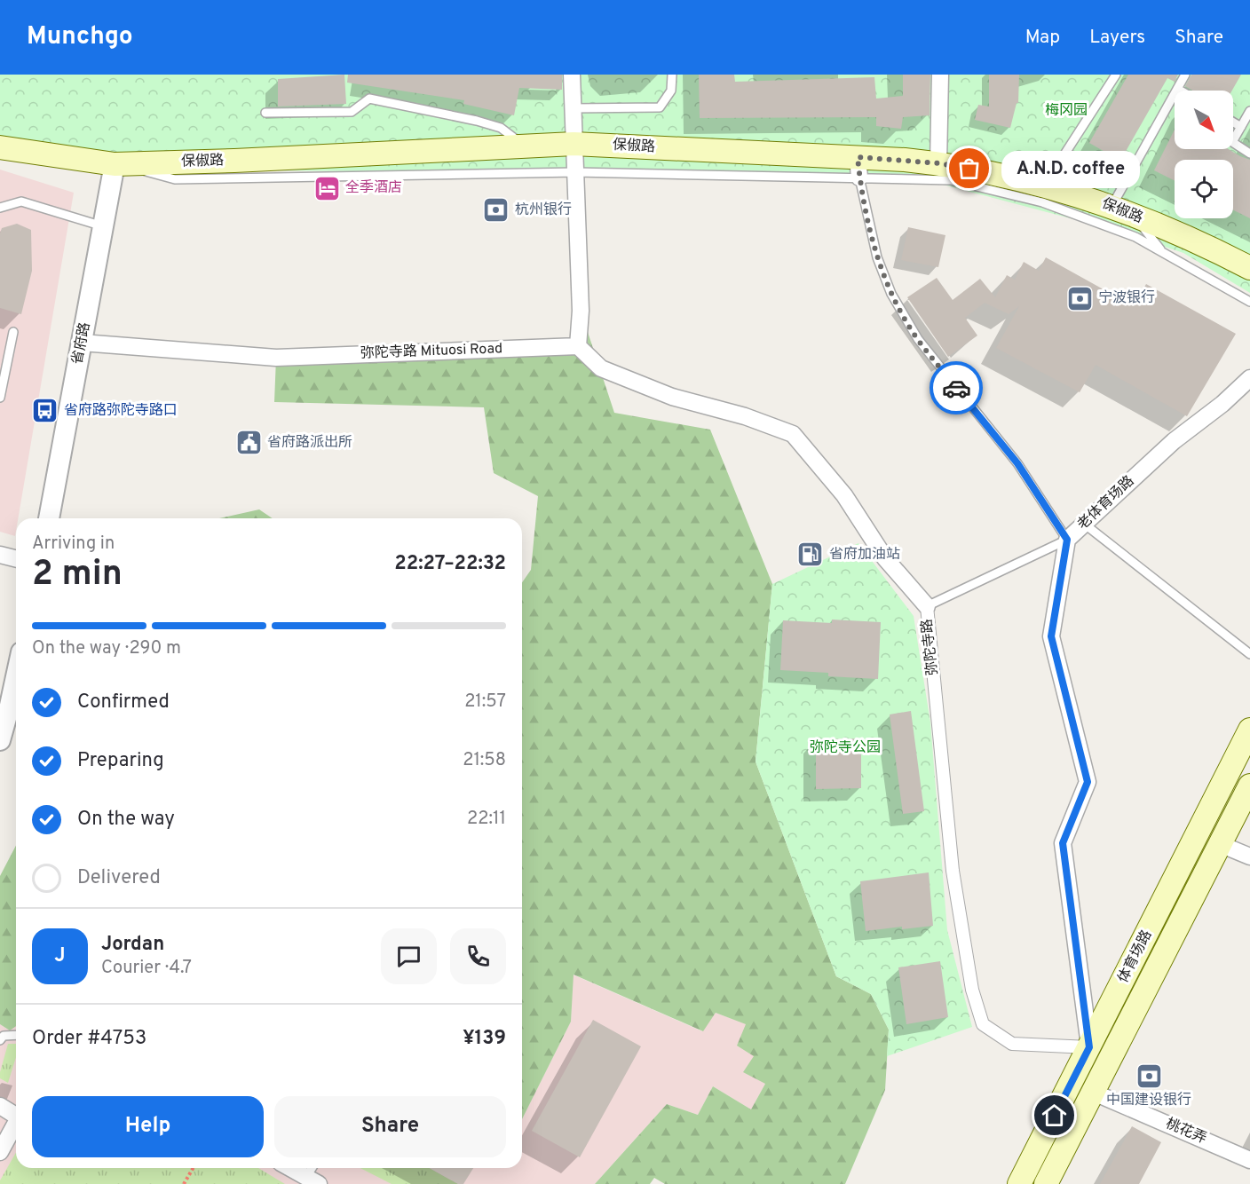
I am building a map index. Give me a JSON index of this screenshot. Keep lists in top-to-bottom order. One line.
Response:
{"streets":{"main road":["保俶路","体育场路"],"street":["省府路","弥陀寺路 Mituosi Road","老体育场路","弥陀寺路","桃花弄"]},"crossings":[["保俶路","省府路"],["省府路","弥陀寺路 Mituosi Road"],["弥陀寺路 Mituosi Road","弥陀寺路"],["老体育场路","弥陀寺路"],["老体育场路","体育场路"],["弥陀寺路","体育场路"],["体育场路","桃花弄"]],"parks":["梅冈园","弥陀寺公园"],"places":{"other":["A.N.D. coffee"],"hotel":["全季酒店"],"bank":["杭州银行","宁波银行","中国建设银行"],"bus stop":["省府路弥陀寺路口"],"public building":["省府路派出所"],"fuel station":["省府加油站"]},"north":"bottom right","page":{"header":"Munchgo","nav":["Map","Layers","Share"],"bubble":"A.N.D. coffee","heading":["2 min","Arriving in","22:27–22:32"],"panel":["Jordan","Courier · 4.7","Order #4753","¥139"],"bar":"On the way · 290 m","list":[["Confirmed","21:57"],["Preparing","21:58"],["On the way","22:11"],"Delivered"],"round":"J","buttons":["Help","Share"]}}
